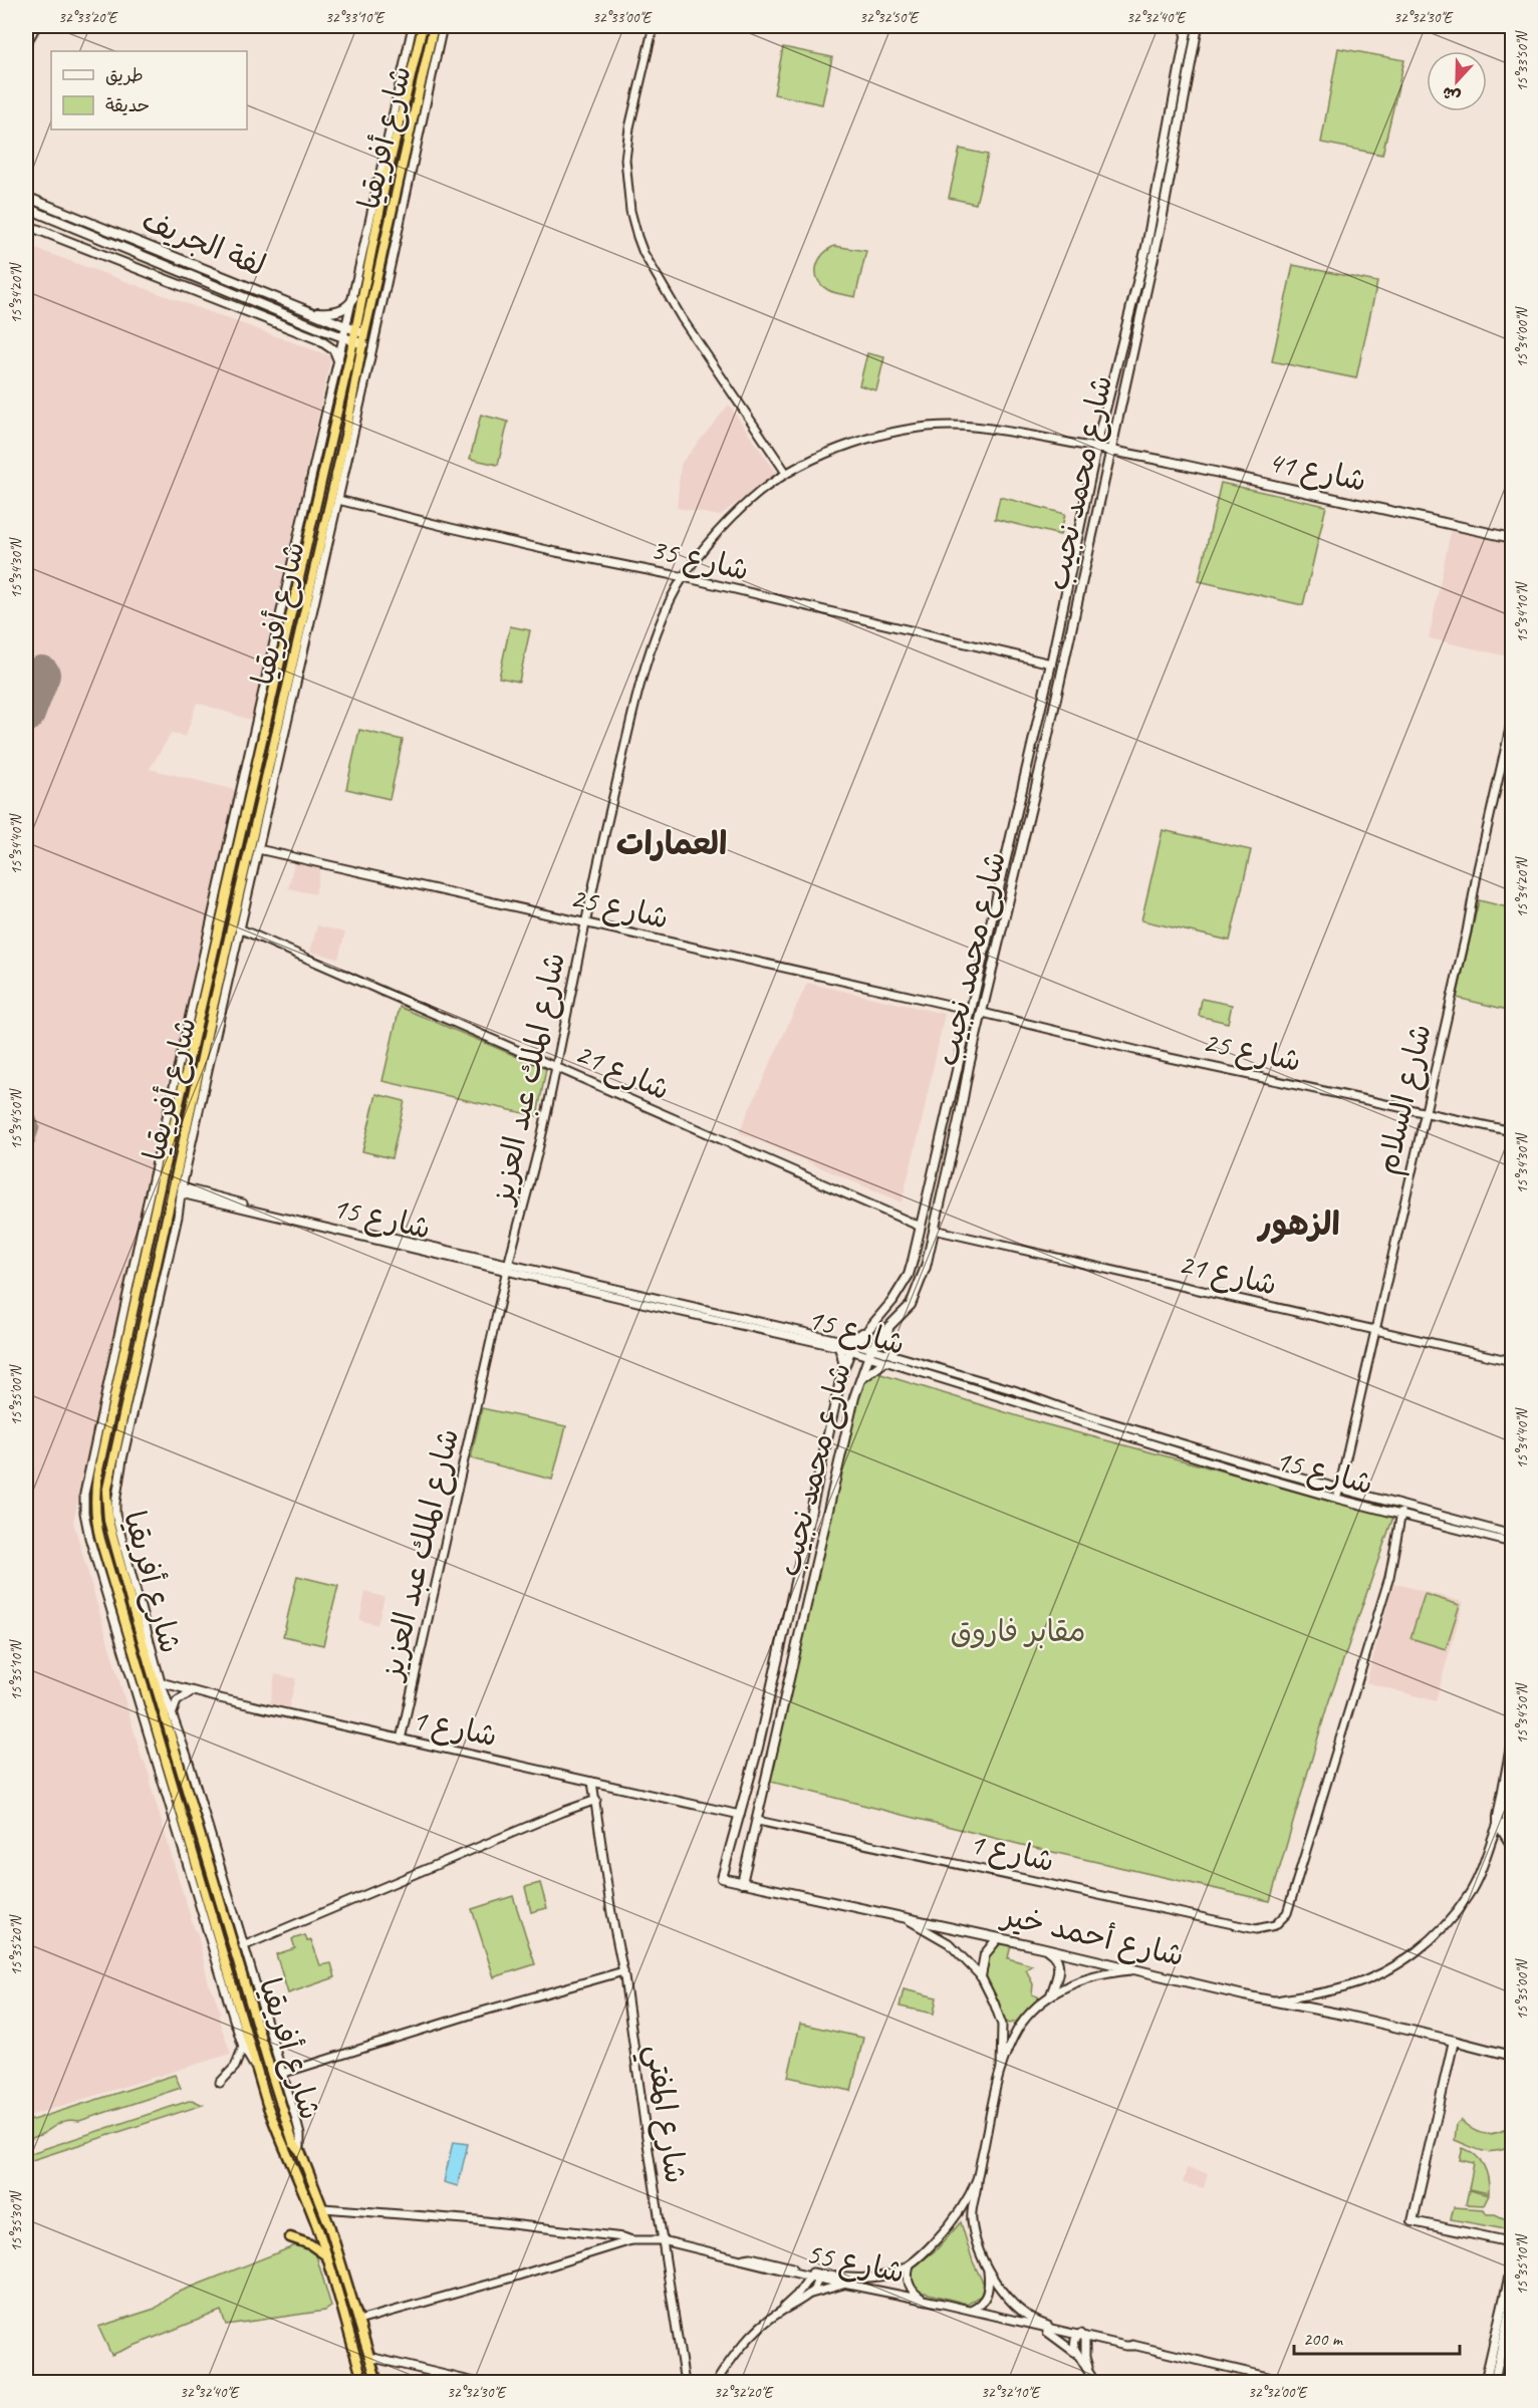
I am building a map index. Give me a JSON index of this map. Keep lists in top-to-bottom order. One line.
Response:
{"streets":{"highway":["شارع أفريقيا"],"main road":["لفة الجريف","شارع 41","شارع محمد نجيب","شارع أحمد خير"],"street":["شارع 35","شارع 25","شارع 21","شارع الملك عبد العزيز","شارع السلام","شارع 15","شارع 1","شارع المفتي","شارع 55"]},"crossings":[["شارع أفريقيا","لفة الجريف"],["شارع أفريقيا","شارع 35"],["شارع أفريقيا","شارع 25"],["شارع أفريقيا","شارع 21"],["شارع أفريقيا","شارع 15"],["شارع أفريقيا","شارع 1"],["شارع 41","شارع محمد نجيب"],["شارع 41","شارع الملك عبد العزيز"],["شارع محمد نجيب","شارع 35"],["شارع محمد نجيب","شارع 25"],["شارع محمد نجيب","شارع 21"],["شارع محمد نجيب","شارع الملك عبد العزيز"],["شارع محمد نجيب","شارع 15"],["شارع محمد نجيب","شارع 1"],["شارع محمد نجيب","شارع أحمد خير"],["شارع 35","شارع الملك عبد العزيز"],["شارع 25","شارع الملك عبد العزيز"],["شارع 25","شارع السلام"],["شارع 21","شارع الملك عبد العزيز"],["شارع 21","شارع السلام"],["شارع الملك عبد العزيز","شارع 15"],["شارع الملك عبد العزيز","شارع 1"],["شارع السلام","شارع 15"],["شارع 1","شارع المفتي"],["شارع المفتي","شارع 55"]],"districts":["العمارات","الزهور"],"parks":["مقابر فاروق"],"legend":["طريق","حديقة"],"scale_bar":"200 m","north":"bottom","coordinates":["32°33'20\"E","32°33'10\"E","32°33'00\"E","32°32'50\"E","32°32'40\"E","32°32'30\"E","15°33'50\"N","15°34'20\"N","15°34'00\"N","15°34'30\"N","15°34'10\"N","15°34'40\"N","15°34'50\"N","15°35'00\"N","15°35'10\"N","15°35'20\"N","15°35'30\"N","32°32'20\"E","32°32'10\"E","32°32'00\"E"]}
